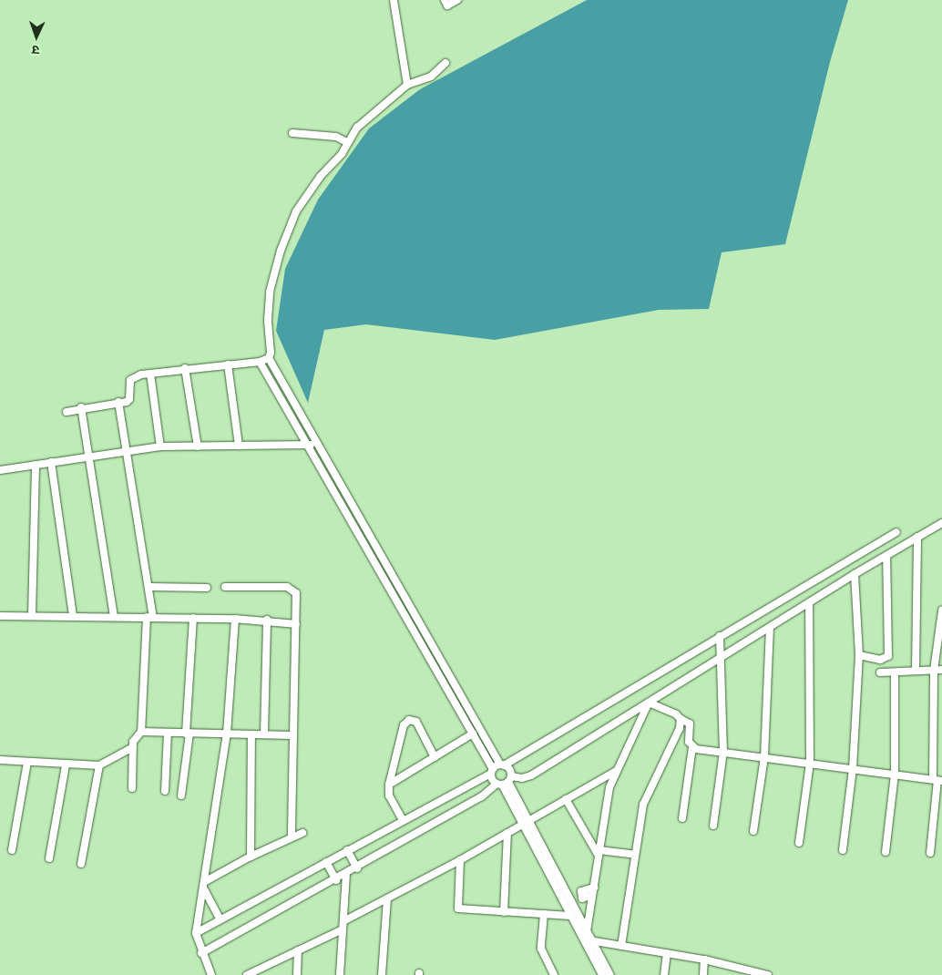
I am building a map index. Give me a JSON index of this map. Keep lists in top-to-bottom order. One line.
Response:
{"north":"bottom"}
